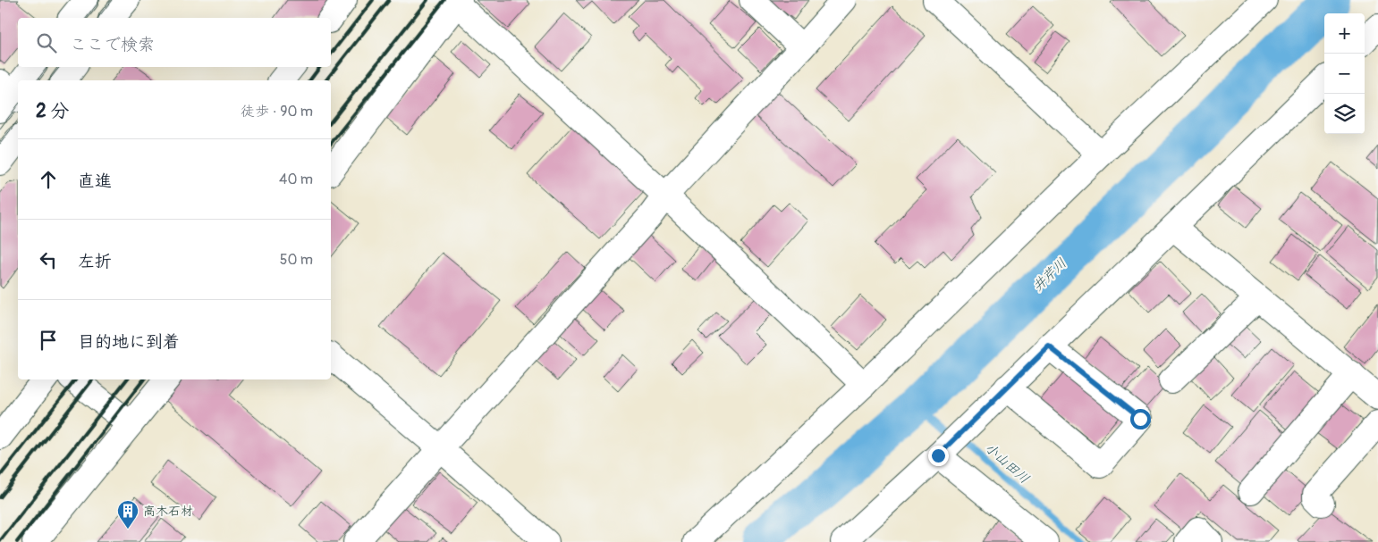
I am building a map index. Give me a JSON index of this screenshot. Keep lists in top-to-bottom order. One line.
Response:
{"water":["井芹川","小山田川"],"places":{"building":["高木石材"]},"page":{"map_buttons":["+","−"],"search":"ここで検索","heading":["2 分","徒歩 · 90 m"],"list":[["直進","40 m"],["左折","50 m"],"目的地に到着"]}}
